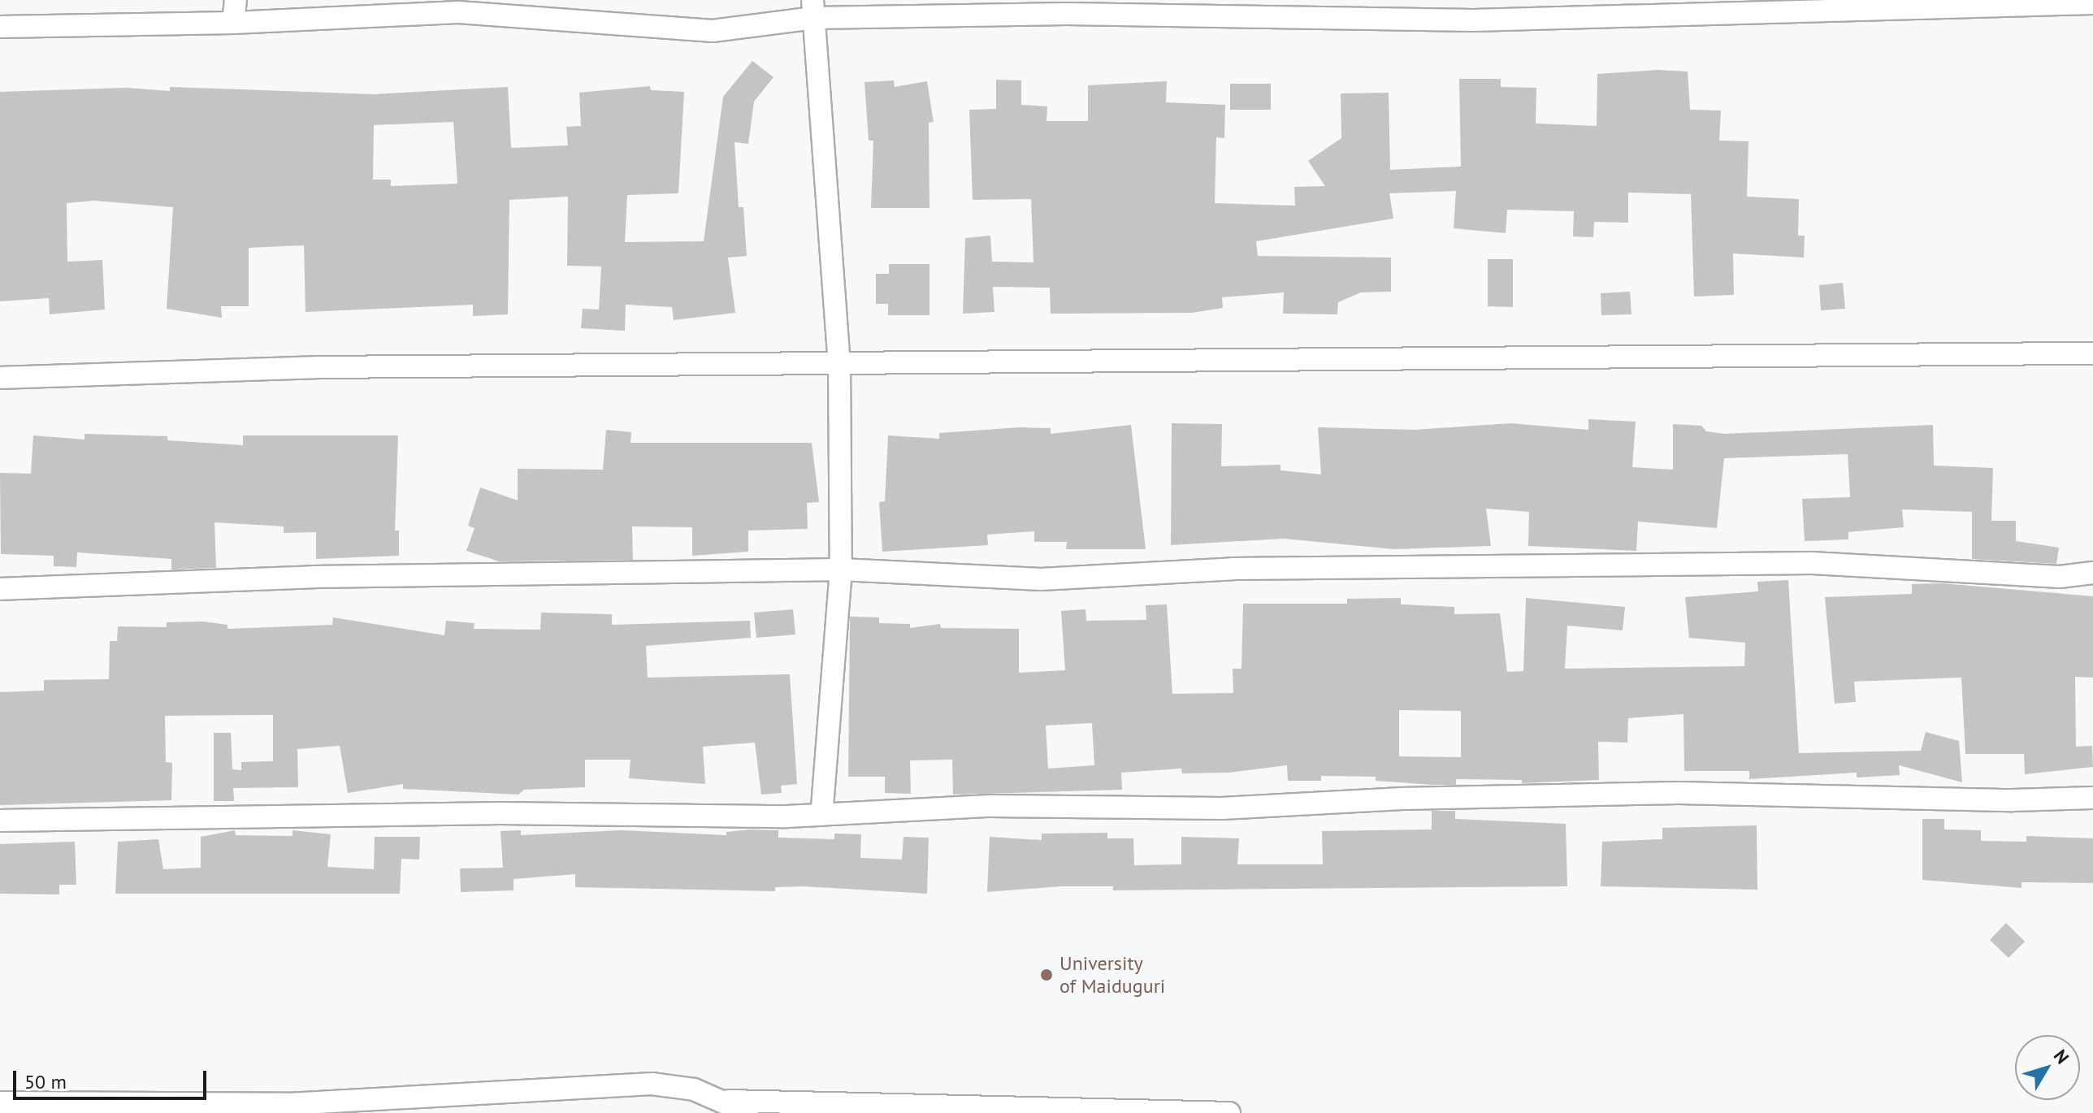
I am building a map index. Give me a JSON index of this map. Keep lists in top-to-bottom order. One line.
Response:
{"places":["University of Maiduguri"],"scale_bar":"50 m","north":"top right"}
